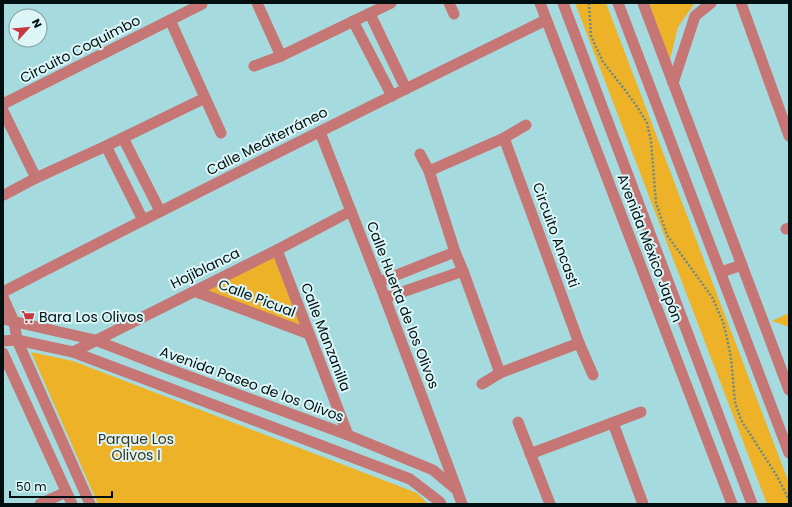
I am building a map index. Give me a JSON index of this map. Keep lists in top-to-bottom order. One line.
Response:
{"streets":{"street":["Circuito Coquimbo","Calle Mediterráneo","Circuito Ancasti","Avenida México Japón","Hojiblanca","Calle Picual","Calle Huerta de los Olivos","Calle Manzanilla","Avenida Paseo de los Olivos"]},"crossings":[["Calle Mediterráneo","Avenida México Japón"],["Calle Mediterráneo","Calle Huerta de los Olivos"],["Hojiblanca","Calle Picual"],["Hojiblanca","Calle Huerta de los Olivos"],["Hojiblanca","Calle Manzanilla"],["Hojiblanca","Avenida Paseo de los Olivos"],["Calle Picual","Calle Manzanilla"],["Calle Huerta de los Olivos","Avenida Paseo de los Olivos"],["Calle Manzanilla","Avenida Paseo de los Olivos"]],"parks":["Parque Los Olivos I"],"places":{"supermarket":["Bara Los Olivos"]},"scale_bar":"50 m","north":"top right"}
